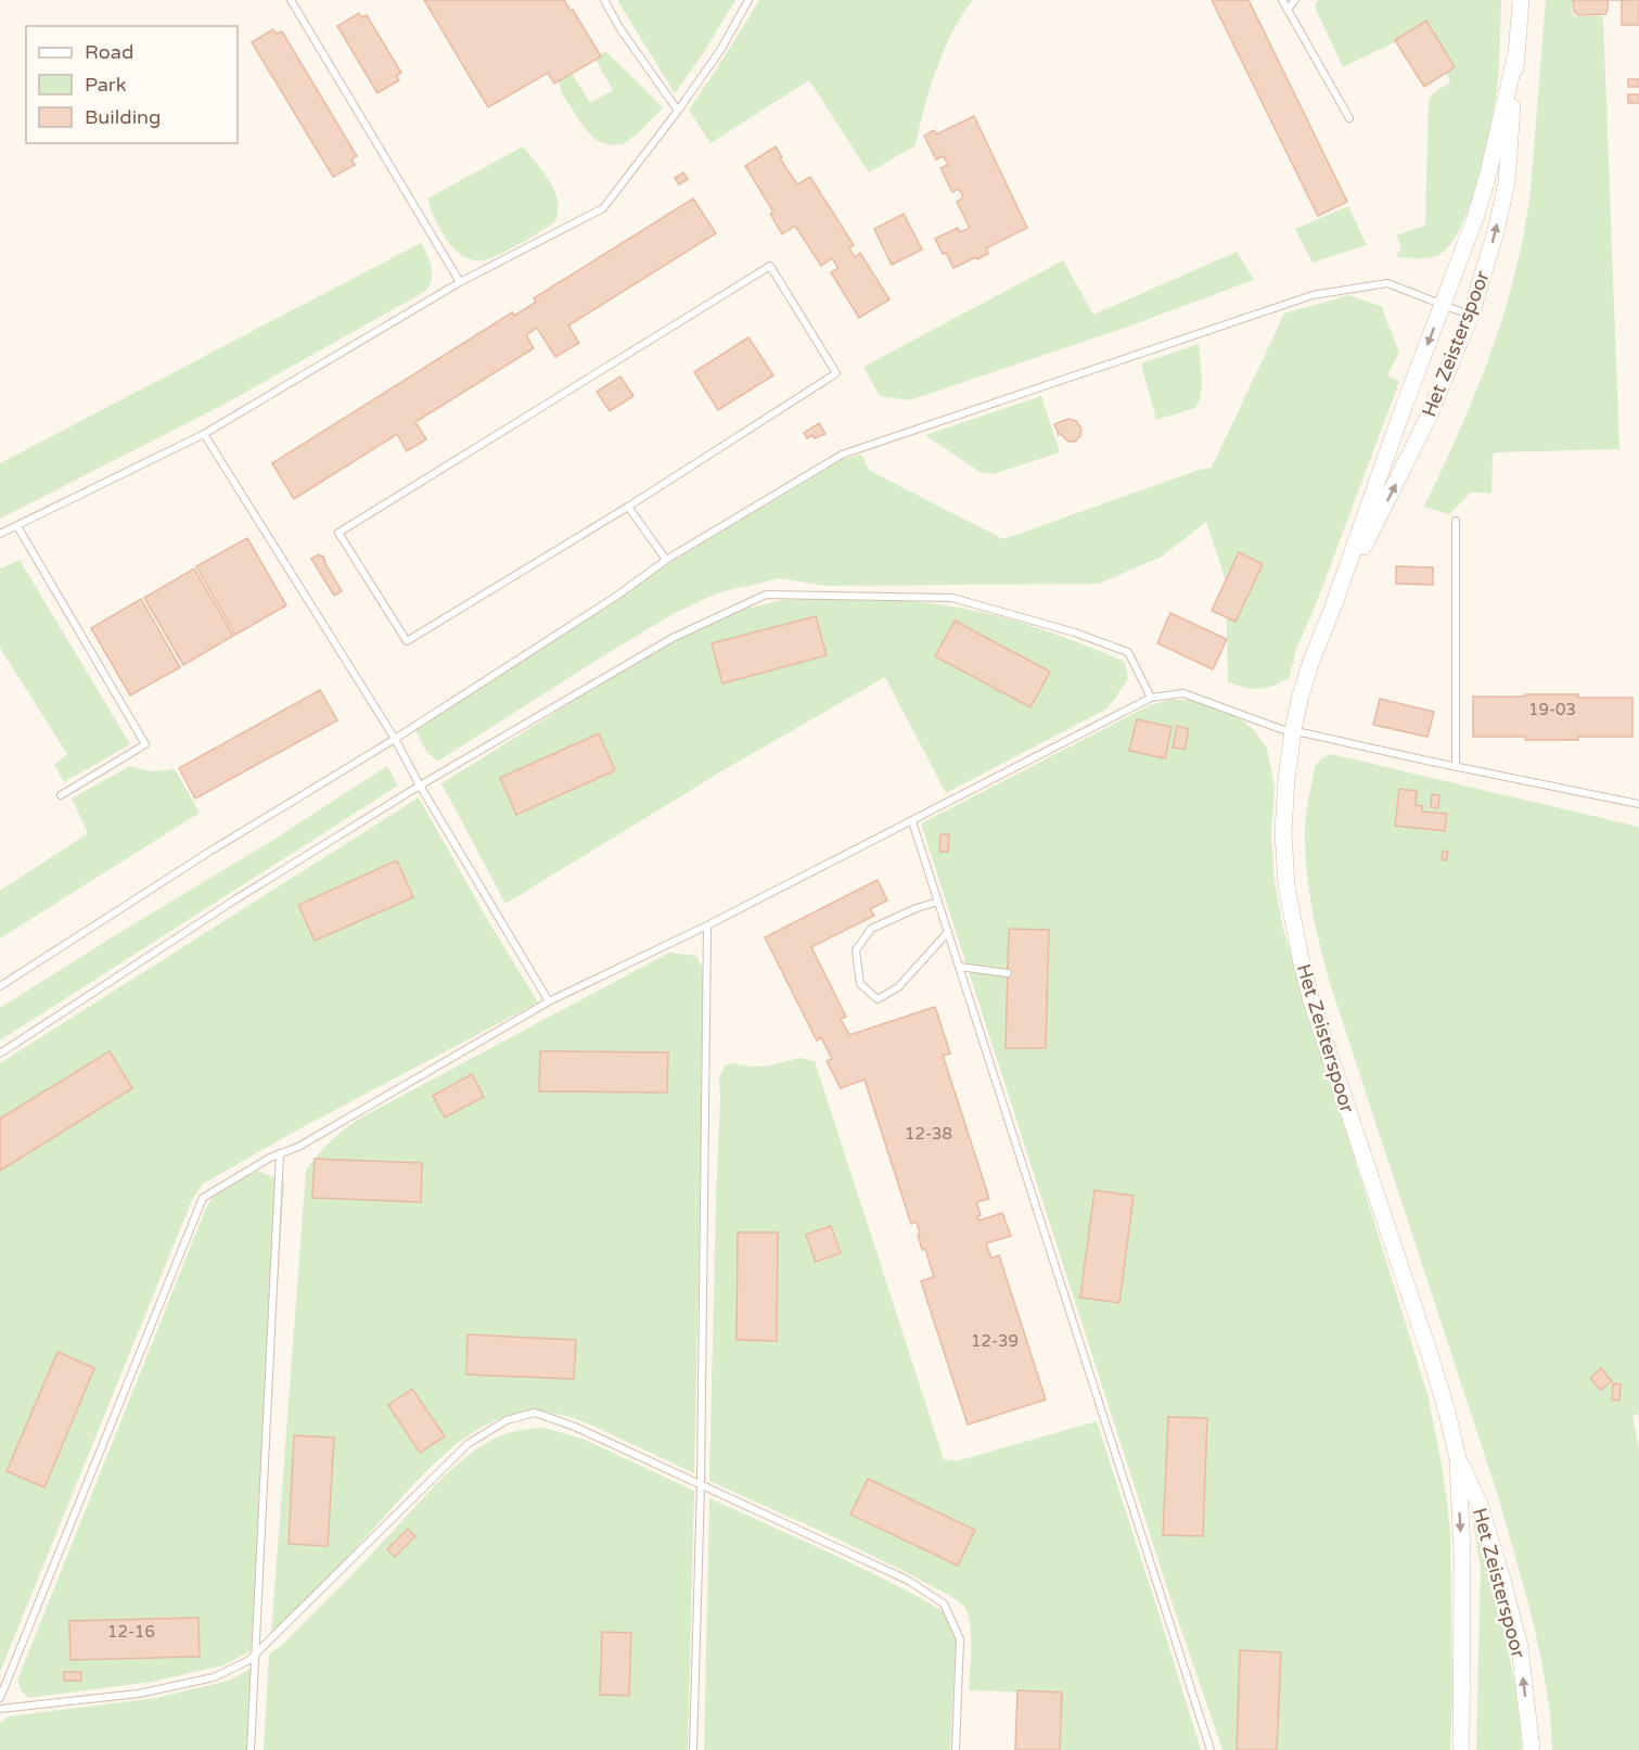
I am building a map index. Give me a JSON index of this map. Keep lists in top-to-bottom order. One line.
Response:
{"streets":{"street":["Het Zeisterspoor"]},"house_numbers":["19-03","12-38","12-39","12-16"],"legend":["Road","Park","Building"]}
